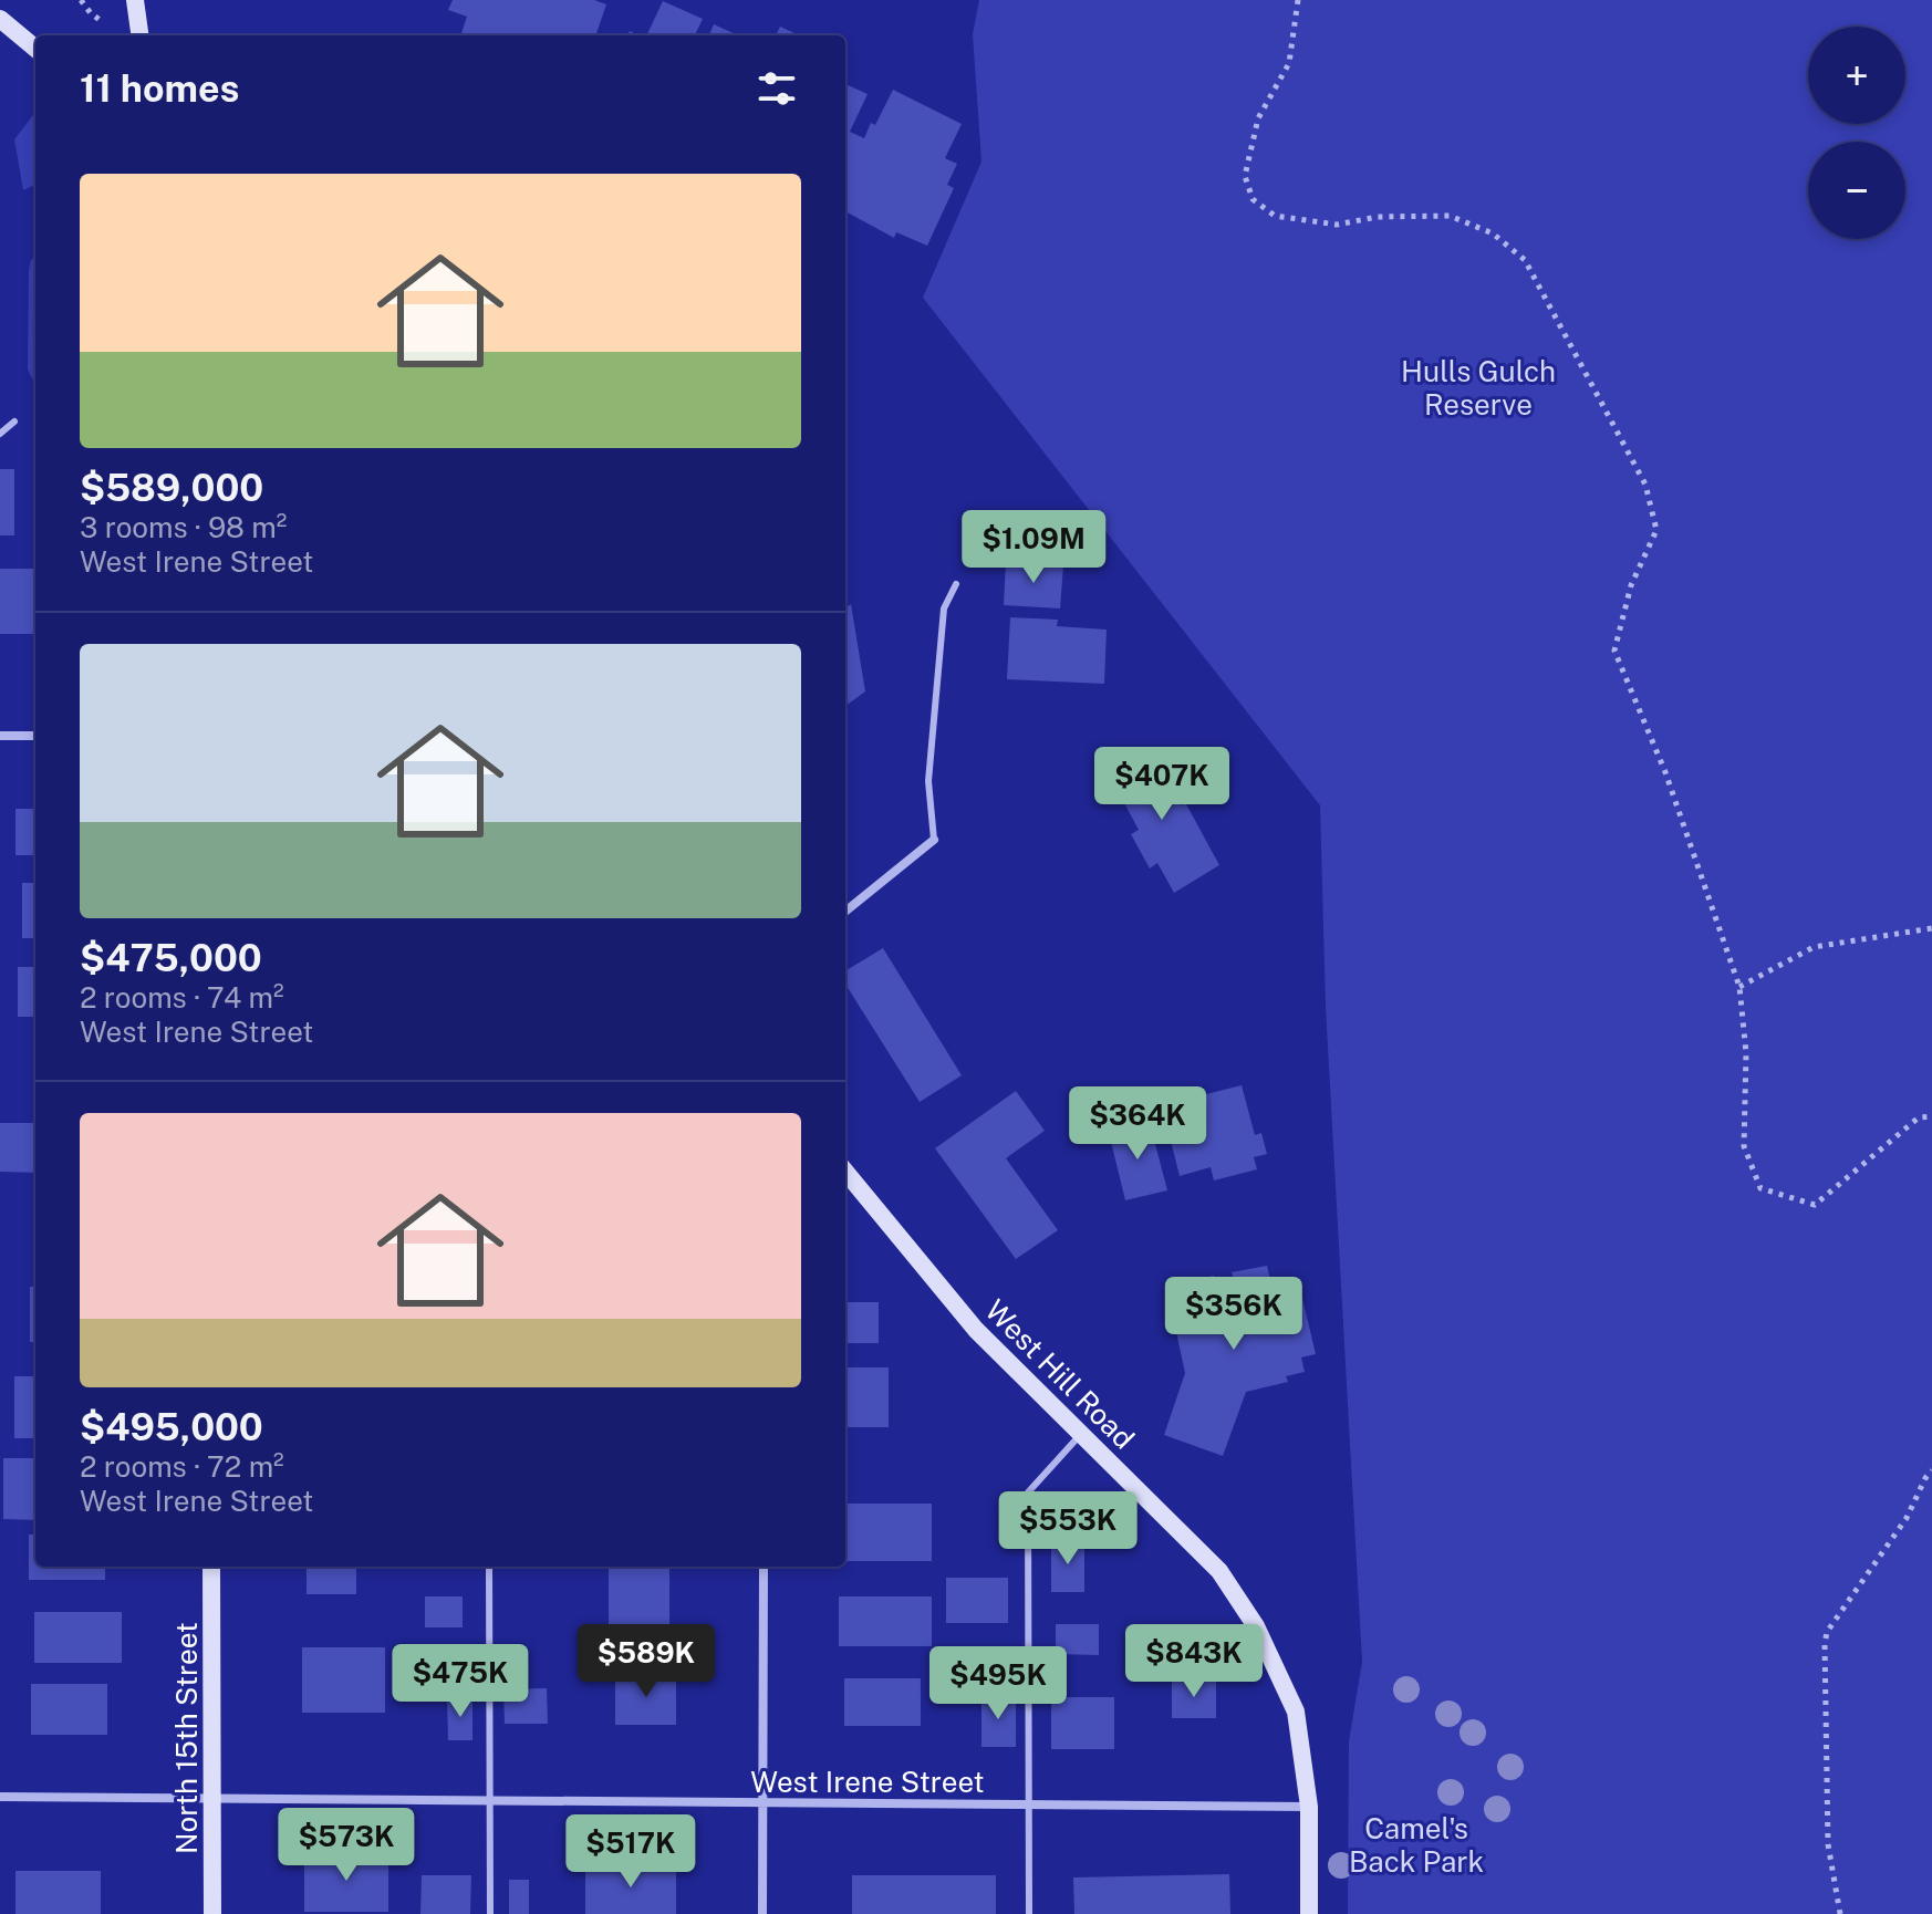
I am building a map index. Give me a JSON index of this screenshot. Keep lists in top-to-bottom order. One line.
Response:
{"streets":{"street":["West Hill Road","North 15th Street","West Irene Street"]},"crossings":[["West Hill Road","West Irene Street"],["North 15th Street","West Irene Street"]],"parks":["Hulls Gulch Reserve","Camel's Back Park"],"page":{"map_buttons":["+","−"],"heading":"11 homes","list":[{"name":"$589,000","note":"3 rooms · 98 m² · West Irene Street"},{"name":"$475,000","note":"2 rooms · 74 m² · West Irene Street"},{"name":"$495,000","note":"2 rooms · 72 m² · West Irene Street"}],"price":["$1.09M","$407K","$364K","$356K","$553K","$589K","$843K","$475K","$495K","$573K","$517K"]}}
